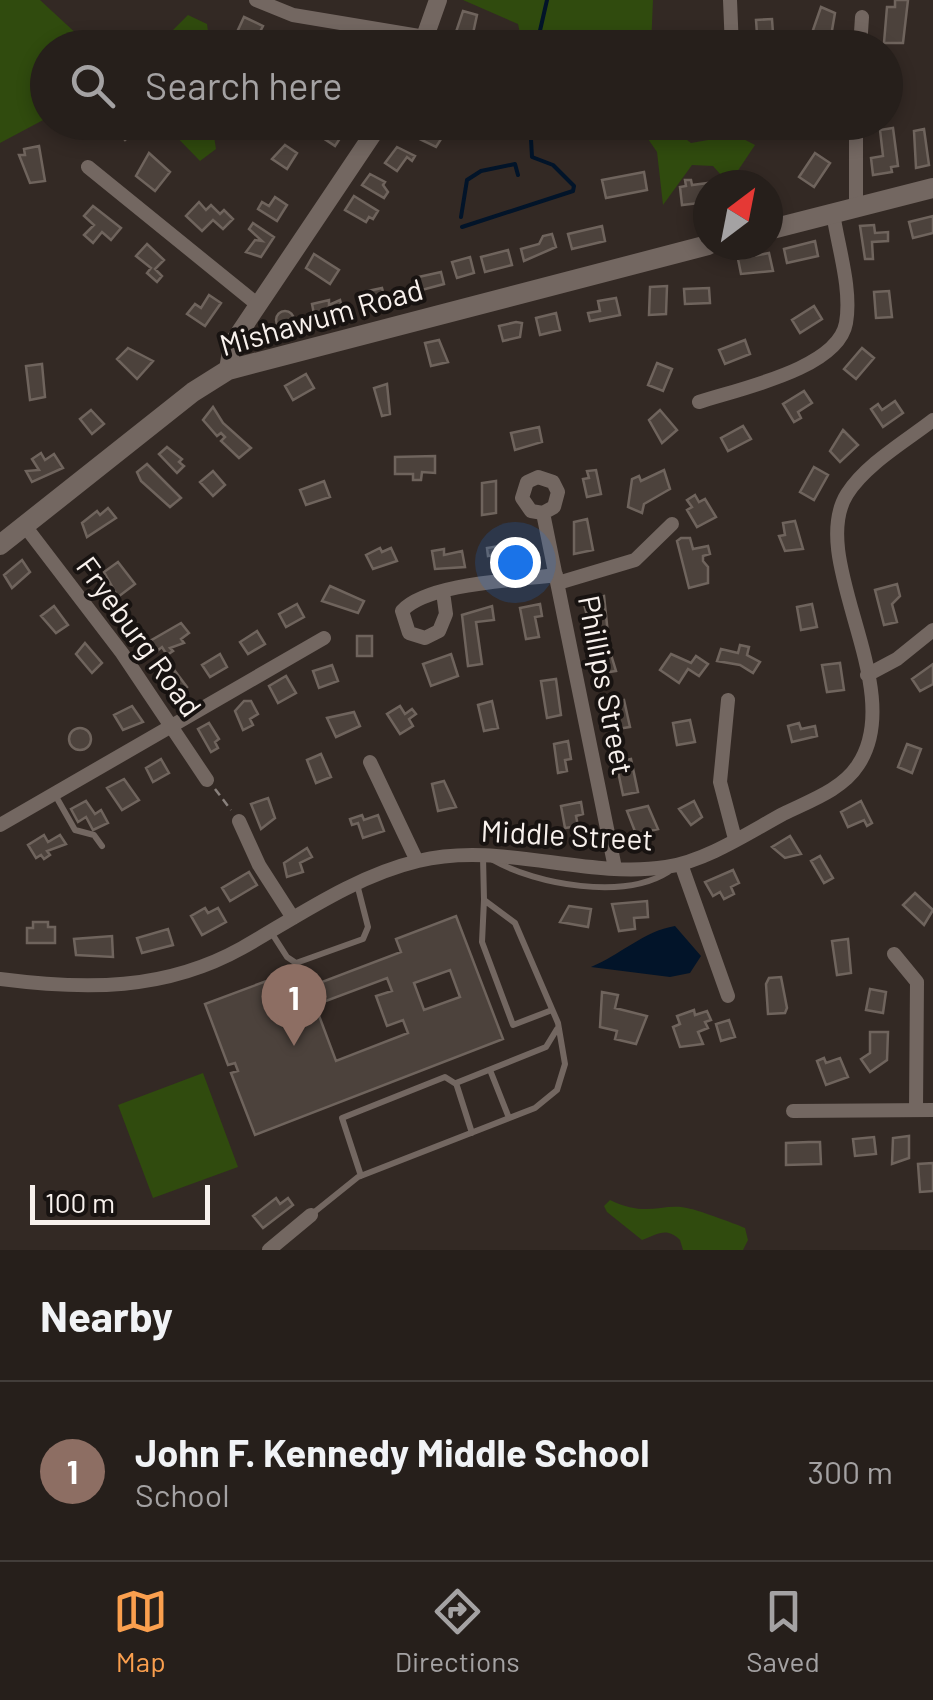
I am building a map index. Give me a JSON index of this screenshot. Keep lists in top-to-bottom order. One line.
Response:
{"streets":{"main road":["Mishawum Road"],"street":["Fryeburg Road","Phillips Street","Middle Street"]},"crossings":[["Mishawum Road","Fryeburg Road"],["Phillips Street","Middle Street"]],"scale_bar":"100 m","north":"top right","page":{"search":"Search here","pins":"1","scale":"100 m","heading":"Nearby","list":[{"mark":"1","name":"John F. Kennedy Middle School","note":"School","value":"300 m"}],"nav":["Map","Directions","Saved"]}}
